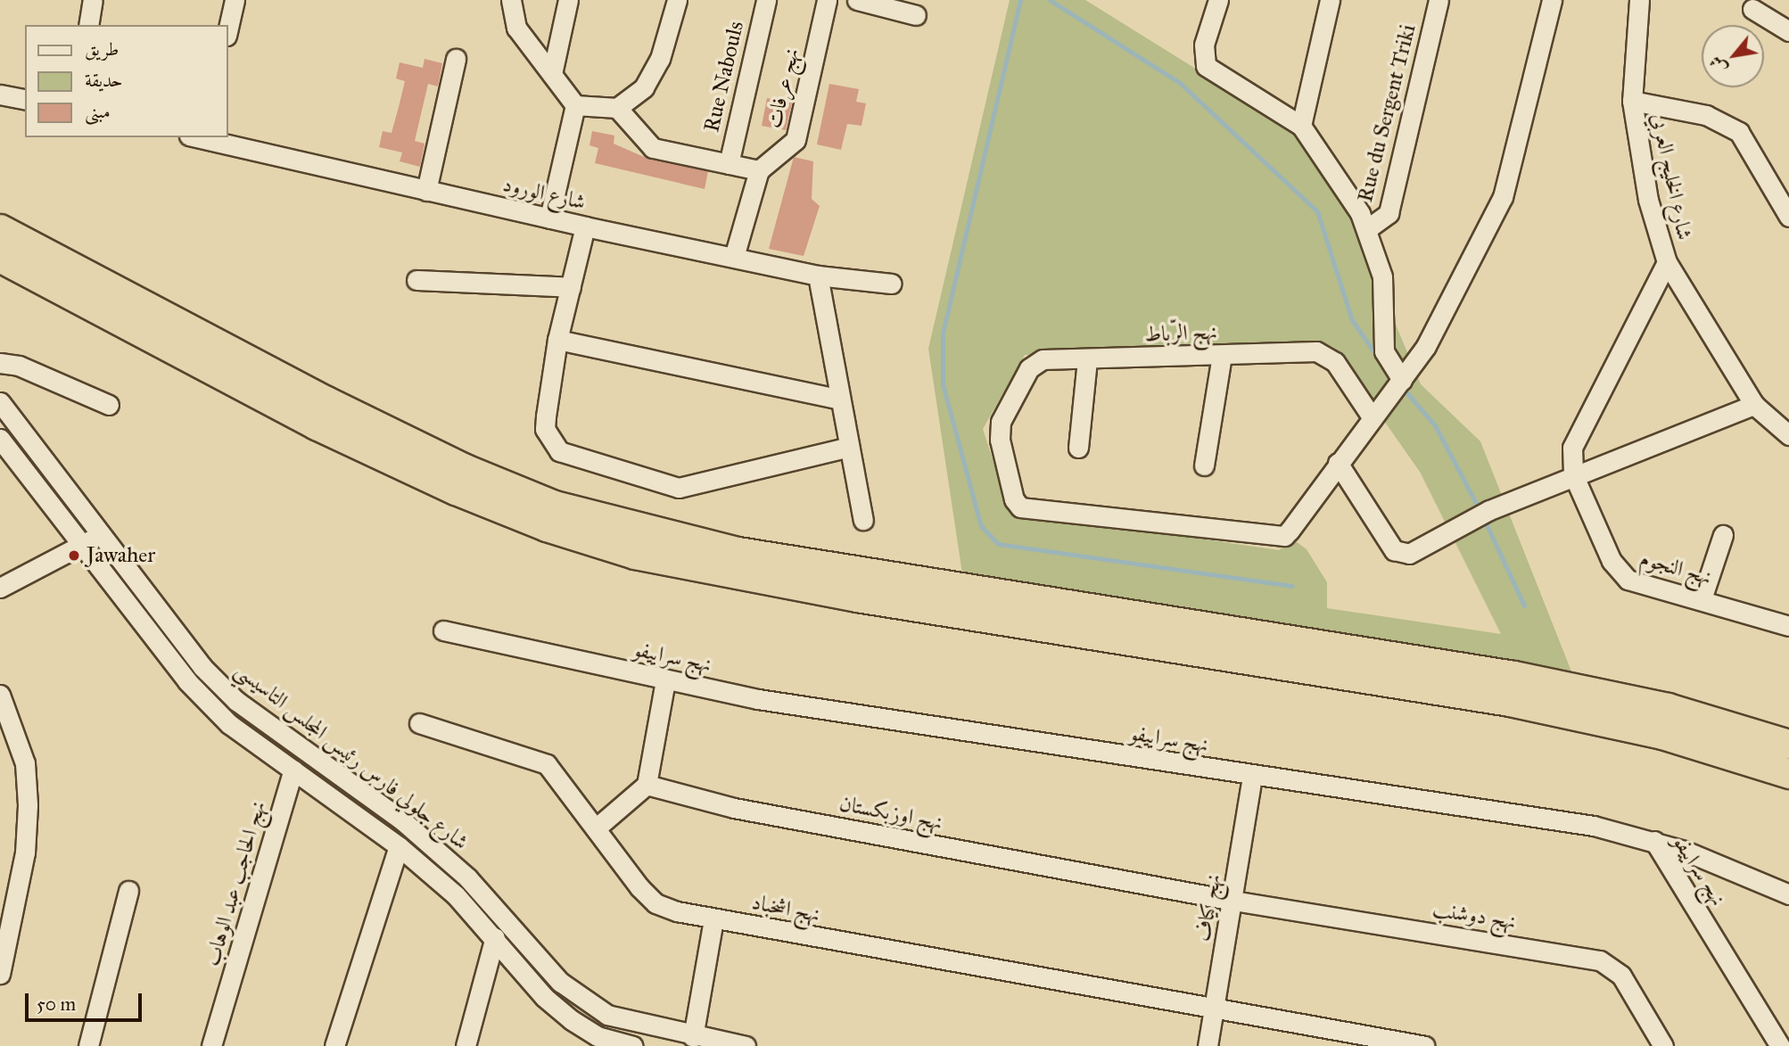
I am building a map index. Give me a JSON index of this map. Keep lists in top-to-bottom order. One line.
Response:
{"streets":{"street":["Rue Nabouls","نهج عرفات","Rue du Sergent Triki","شارع الخليج العربي","شارع الورود","نهج الرّباط","نهج النجوم","نهج سراييفو","شارع جلولي فارس رئيس المجلس التاسيسي","نهج اوزبكستان","نهج الحاجب عبد الوهاب","نهج كياف","نهج اشخباد","نهج دوشنب"]},"crossings":[["نهج سراييفو","نهج كياف"],["شارع جلولي فارس رئيس المجلس التاسيسي","نهج الحاجب عبد الوهاب"],["نهج اوزبكستان","نهج كياف"],["نهج اوزبكستان","نهج دوشنب"],["نهج كياف","نهج اشخباد"],["نهج كياف","نهج دوشنب"]],"places":["Jawaher"],"legend":["طريق","حديقة","مبنى"],"scale_bar":"50 m","north":"bottom left"}
